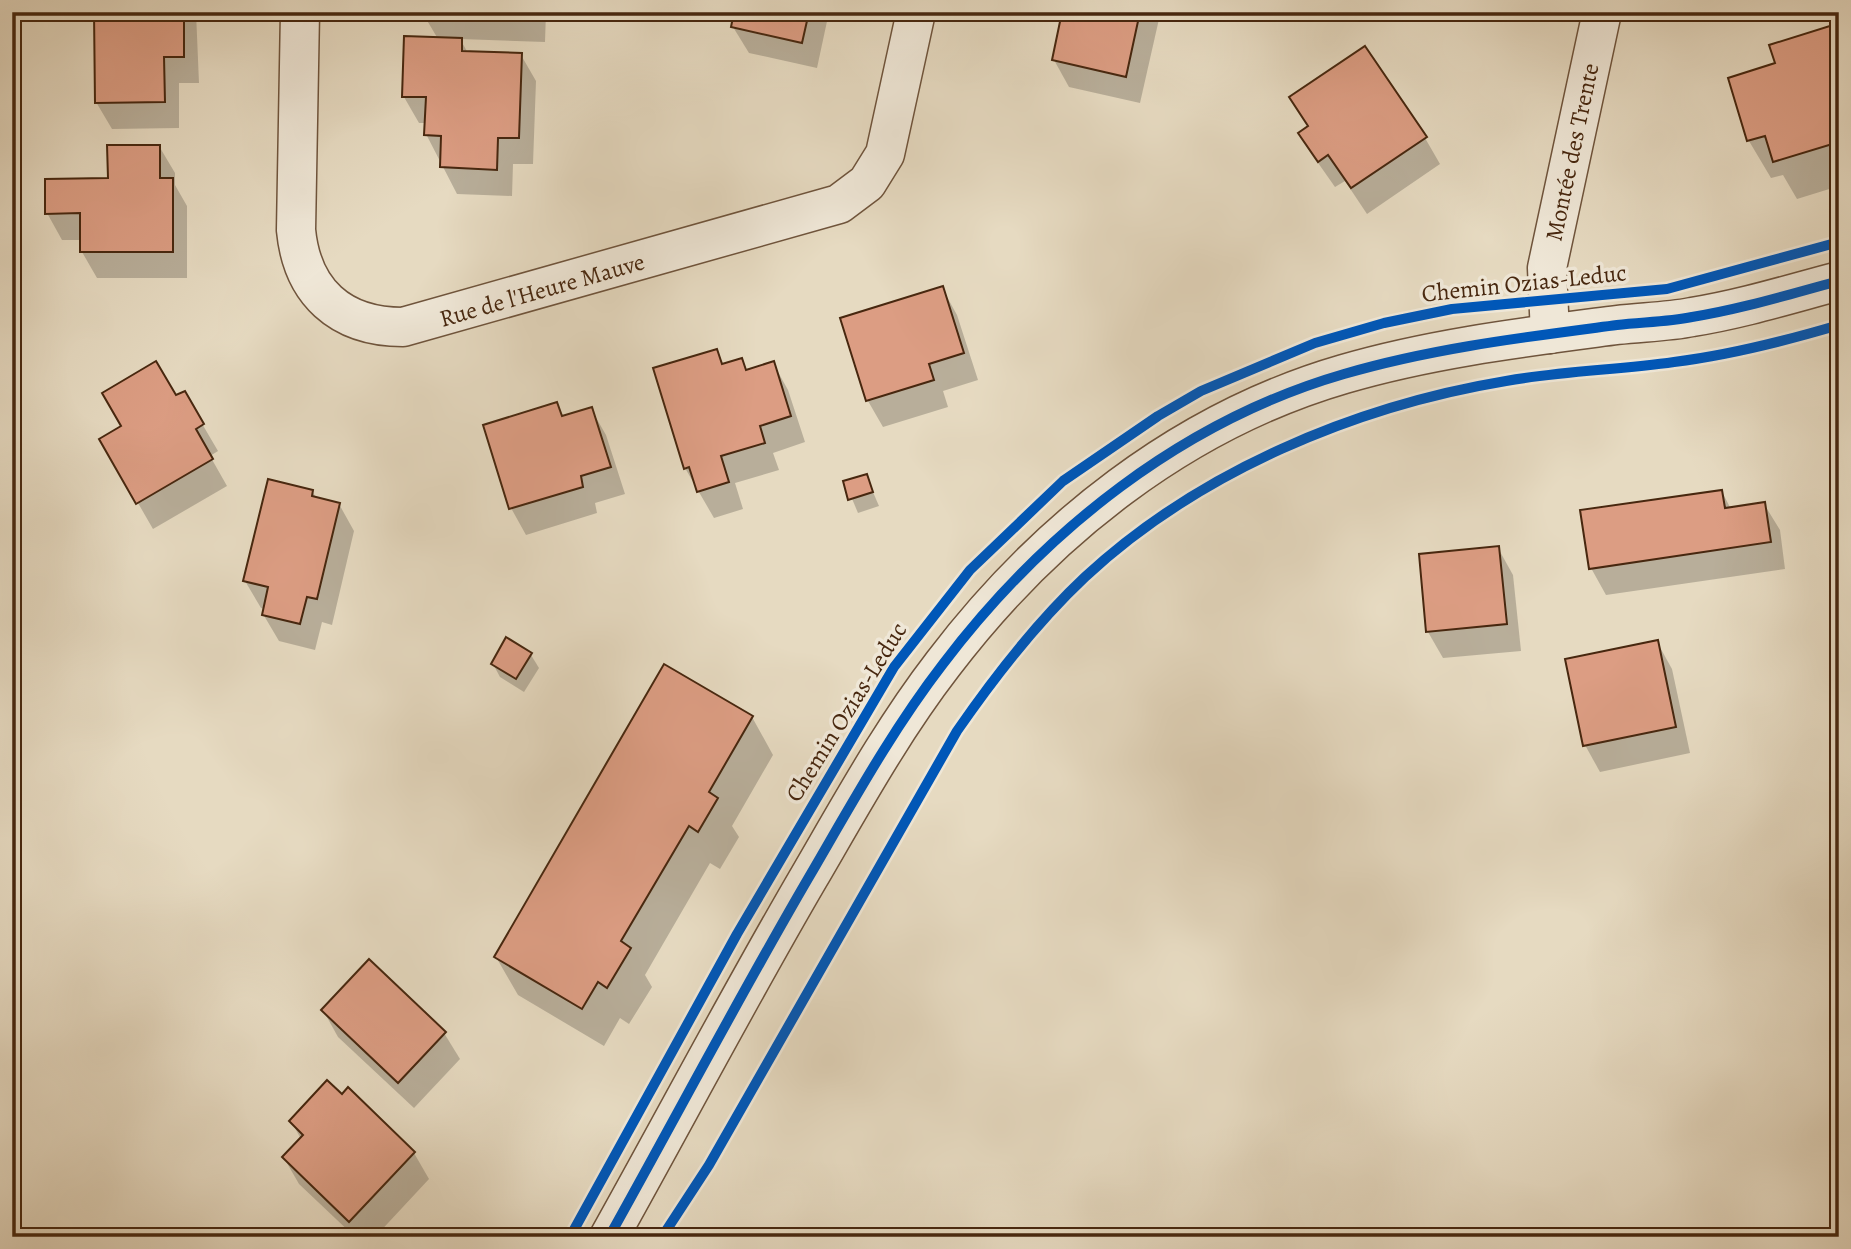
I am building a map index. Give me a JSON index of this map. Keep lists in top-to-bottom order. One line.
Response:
{"streets":{"street":["Montée des Trente","Rue de l'Heure Mauve"],"cycle path":["Chemin Ozias-Leduc"]}}
